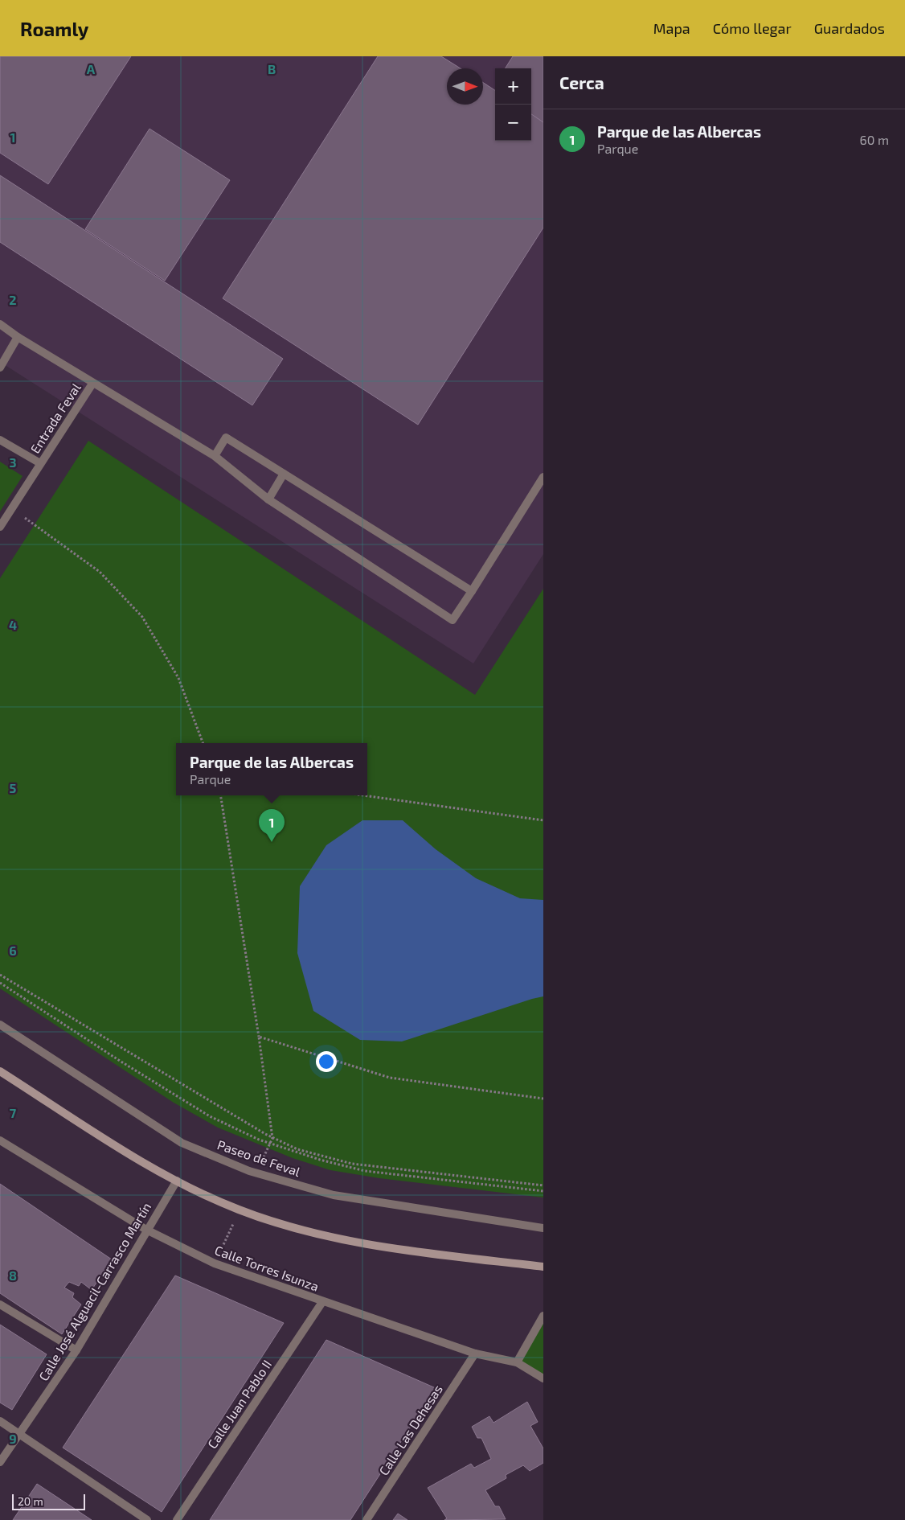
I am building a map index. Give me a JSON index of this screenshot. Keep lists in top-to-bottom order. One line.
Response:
{"streets":{"street":["Entrada Feval","Paseo de Feval","Calle Torres Isunza","Calle José Alguacil-Carrasco Martín","Calle Juan Pablo II","Calle Las Dehesas"]},"crossings":[["Calle Torres Isunza","Calle José Alguacil-Carrasco Martín"],["Calle Torres Isunza","Calle Juan Pablo II"],["Calle Torres Isunza","Calle Las Dehesas"]],"scale_bar":"20 m","north":"right","page":{"header":"Roamly","nav":["Mapa","Cómo llegar","Guardados"],"heading":"Cerca","map_buttons":["+","−"],"list":[{"mark":"1","name":"Parque de las Albercas","note":"Parque","value":"60 m"}],"popup":["Parque de las Albercas","Parque"],"pins":"1","scale":"20 m"},"grid":{"columns":["A","B"],"rows":["1","2","3","4","5","6","7","8","9"]}}
